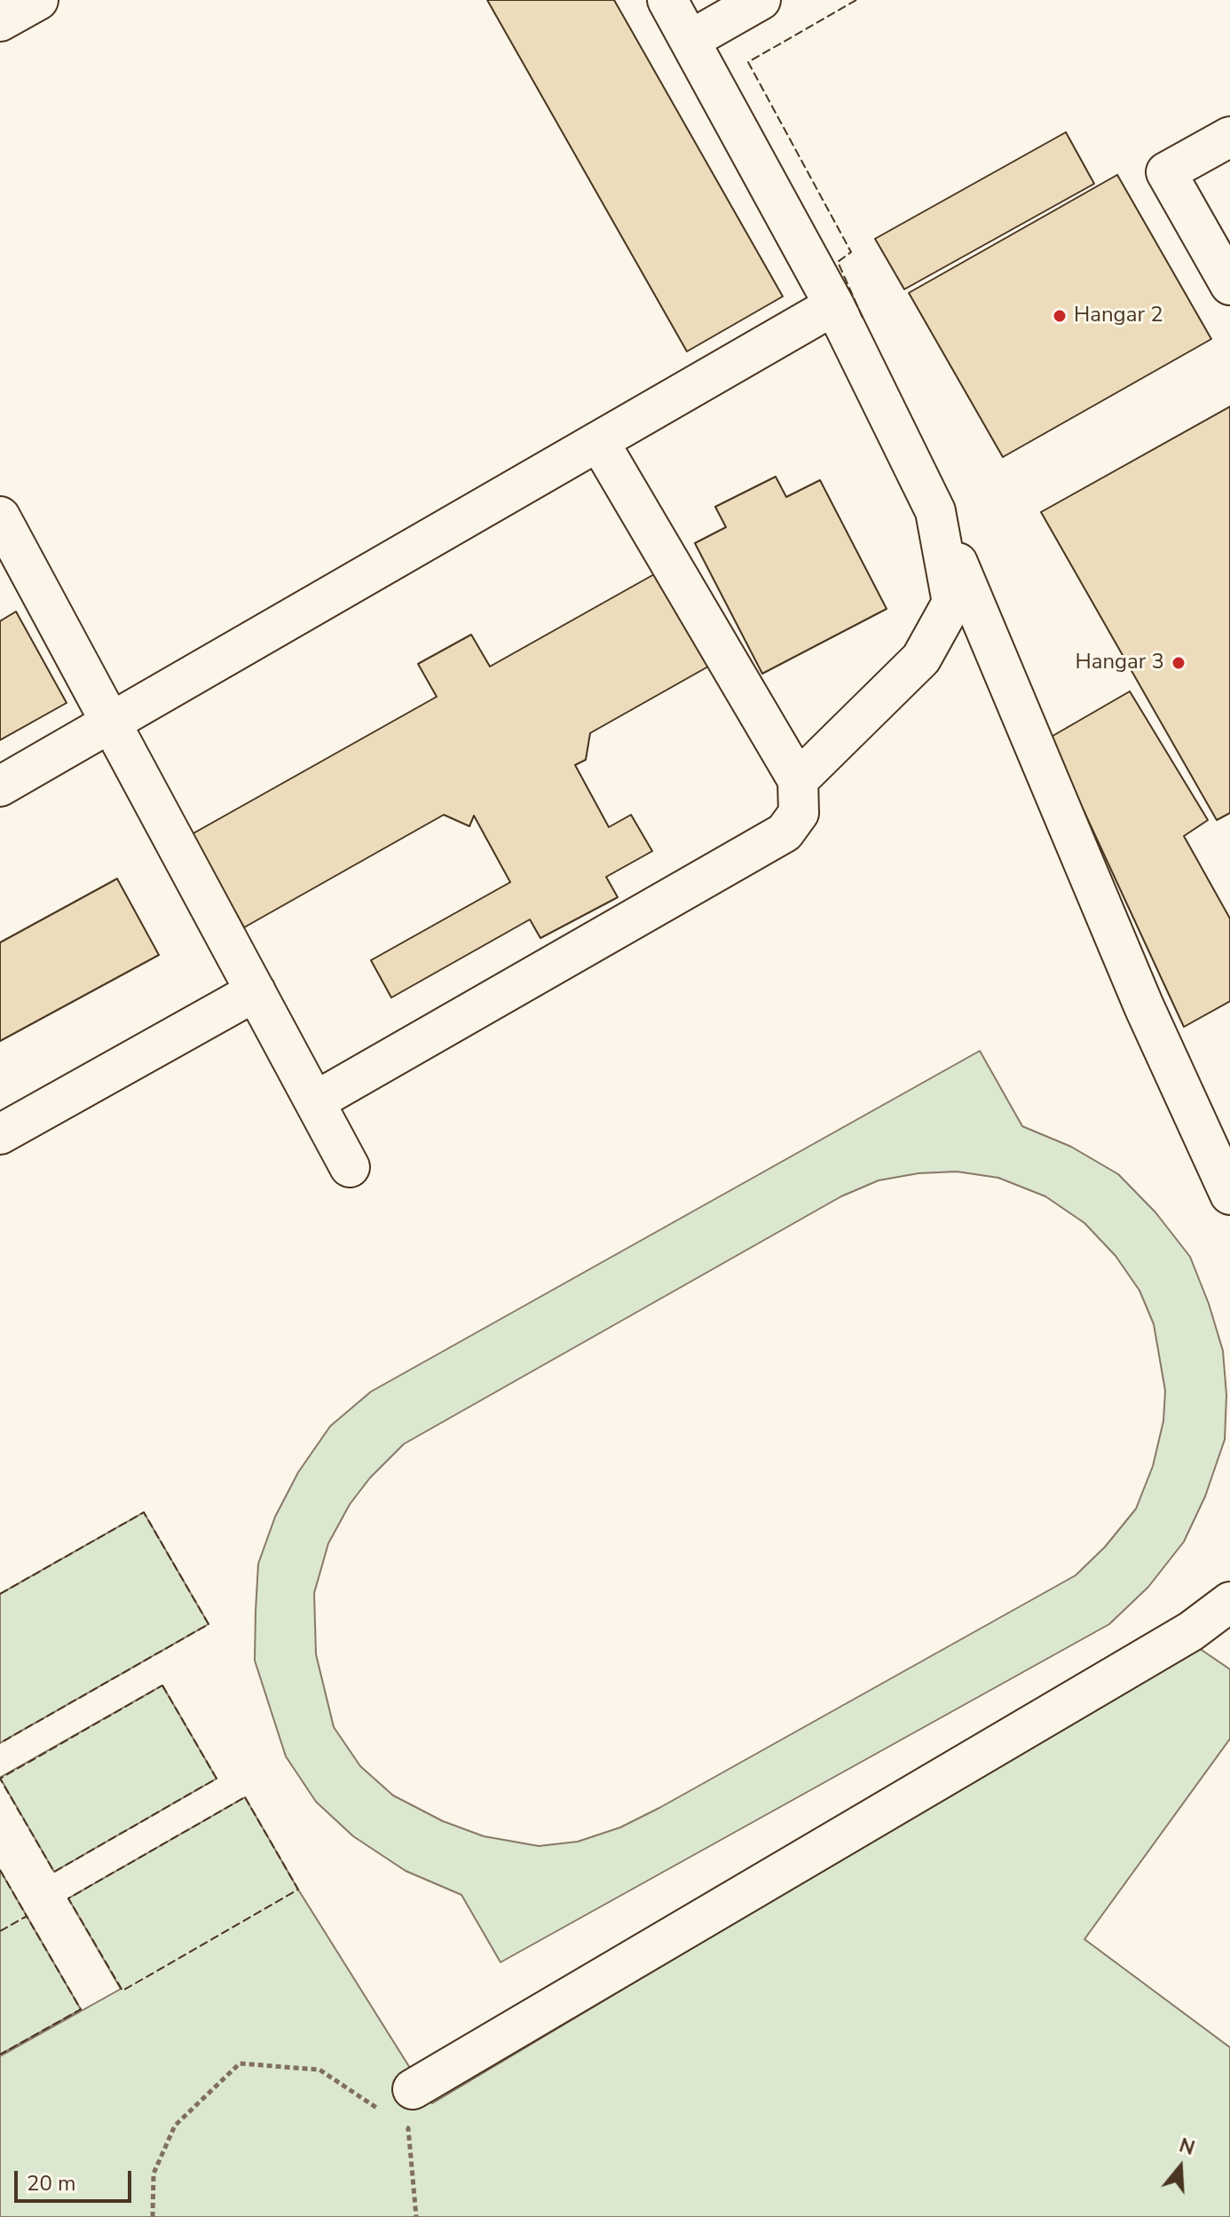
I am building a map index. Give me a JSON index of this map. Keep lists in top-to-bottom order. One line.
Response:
{"places":["Hangar 2","Hangar 3"],"scale_bar":"20 m","north":"top"}
